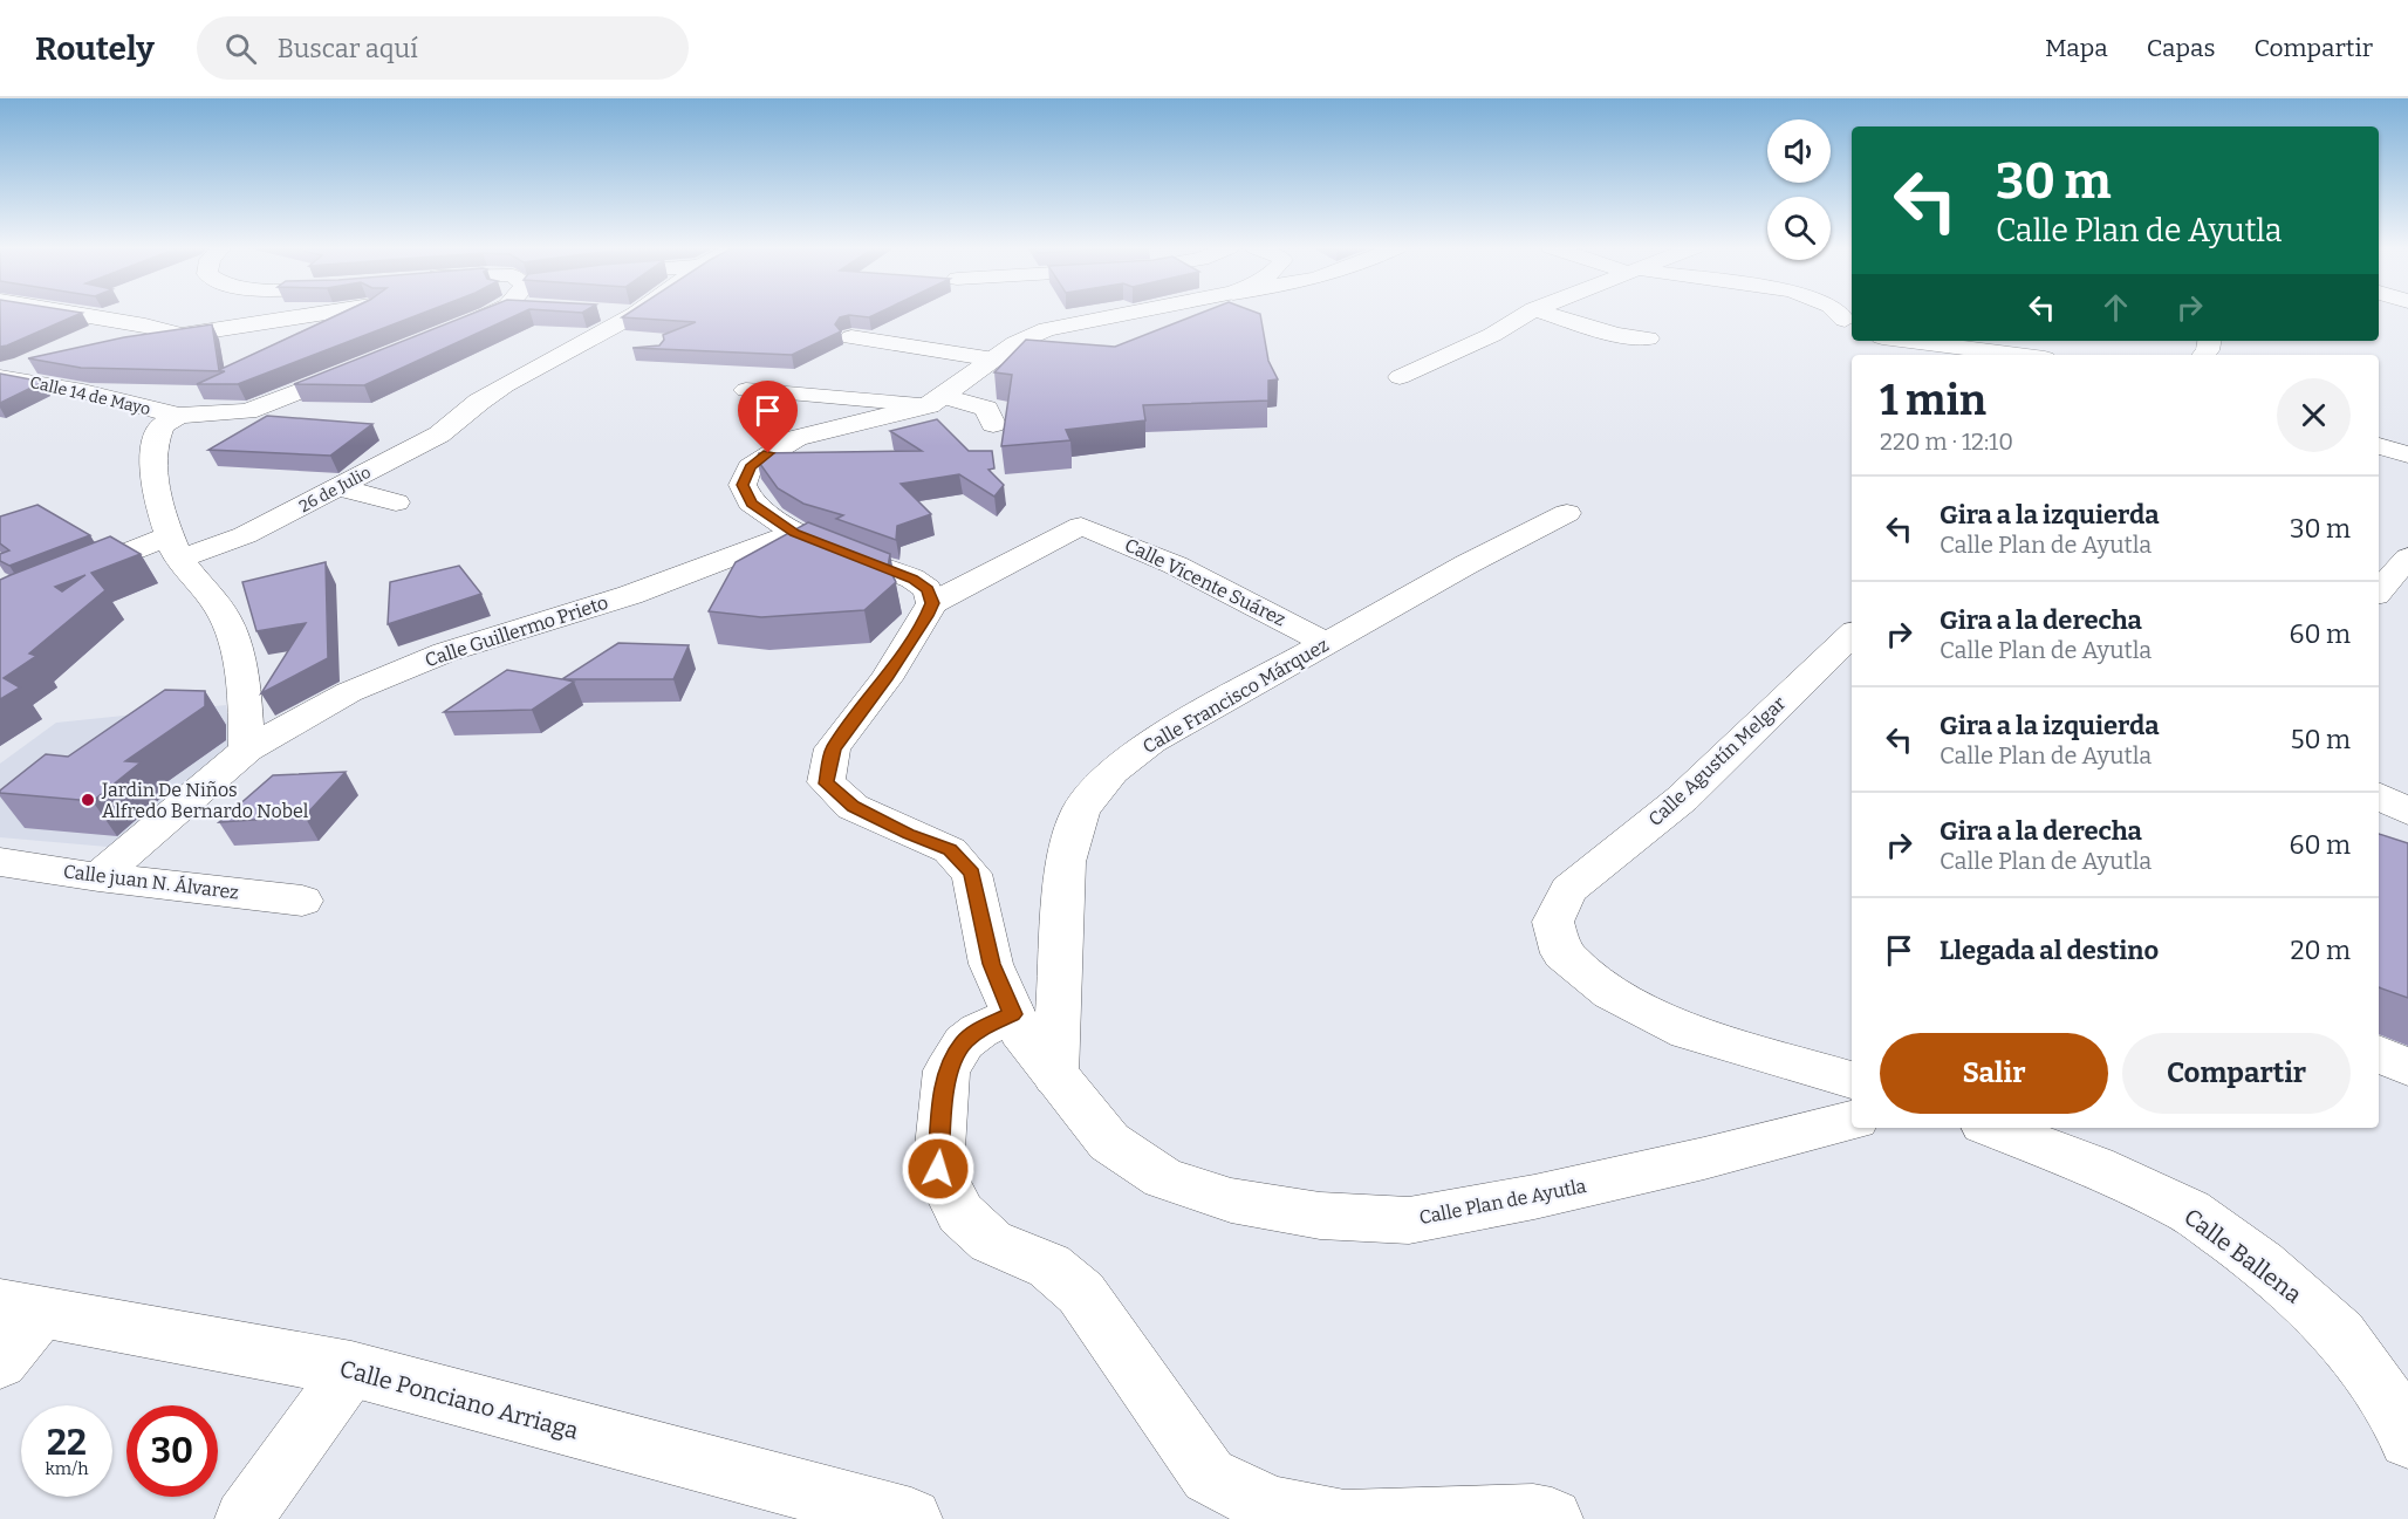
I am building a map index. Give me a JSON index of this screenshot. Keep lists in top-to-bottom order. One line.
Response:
{"streets":{"street":["Calle 14 de Mayo","26 de Julio","Calle Vicente Suárez","Calle Guillermo Prieto","Calle Francisco Márquez","Calle Agustín Melgar","Calle juan N. Álvarez","Calle Plan de Ayutla","Calle Ballena","Calle Ponciano Arriaga"]},"crossings":[["Calle Vicente Suárez","Calle Francisco Márquez"],["Calle Vicente Suárez","Calle Plan de Ayutla"],["Calle Guillermo Prieto","Calle juan N. Álvarez"],["Calle Francisco Márquez","Calle Plan de Ayutla"]],"places":["Jardin De Niños Alfredo Bernardo Nobel"],"page":{"header":"Routely","search":"Buscar aquí","nav":["Mapa","Capas","Compartir"],"turn":["30 m","Calle Plan de Ayutla"],"heading":["1 min","220 m · 12:10"],"list":[{"name":"Gira a la izquierda","note":"Calle Plan de Ayutla","value":"30 m"},{"name":"Gira a la derecha","note":"Calle Plan de Ayutla","value":"60 m"},{"name":"Gira a la izquierda","note":"Calle Plan de Ayutla","value":"50 m"},{"name":"Gira a la derecha","note":"Calle Plan de Ayutla","value":"60 m"},{"name":"Llegada al destino","value":"20 m"}],"buttons":["Salir","Compartir"],"speed":"22 km/h","limit":"30"}}
